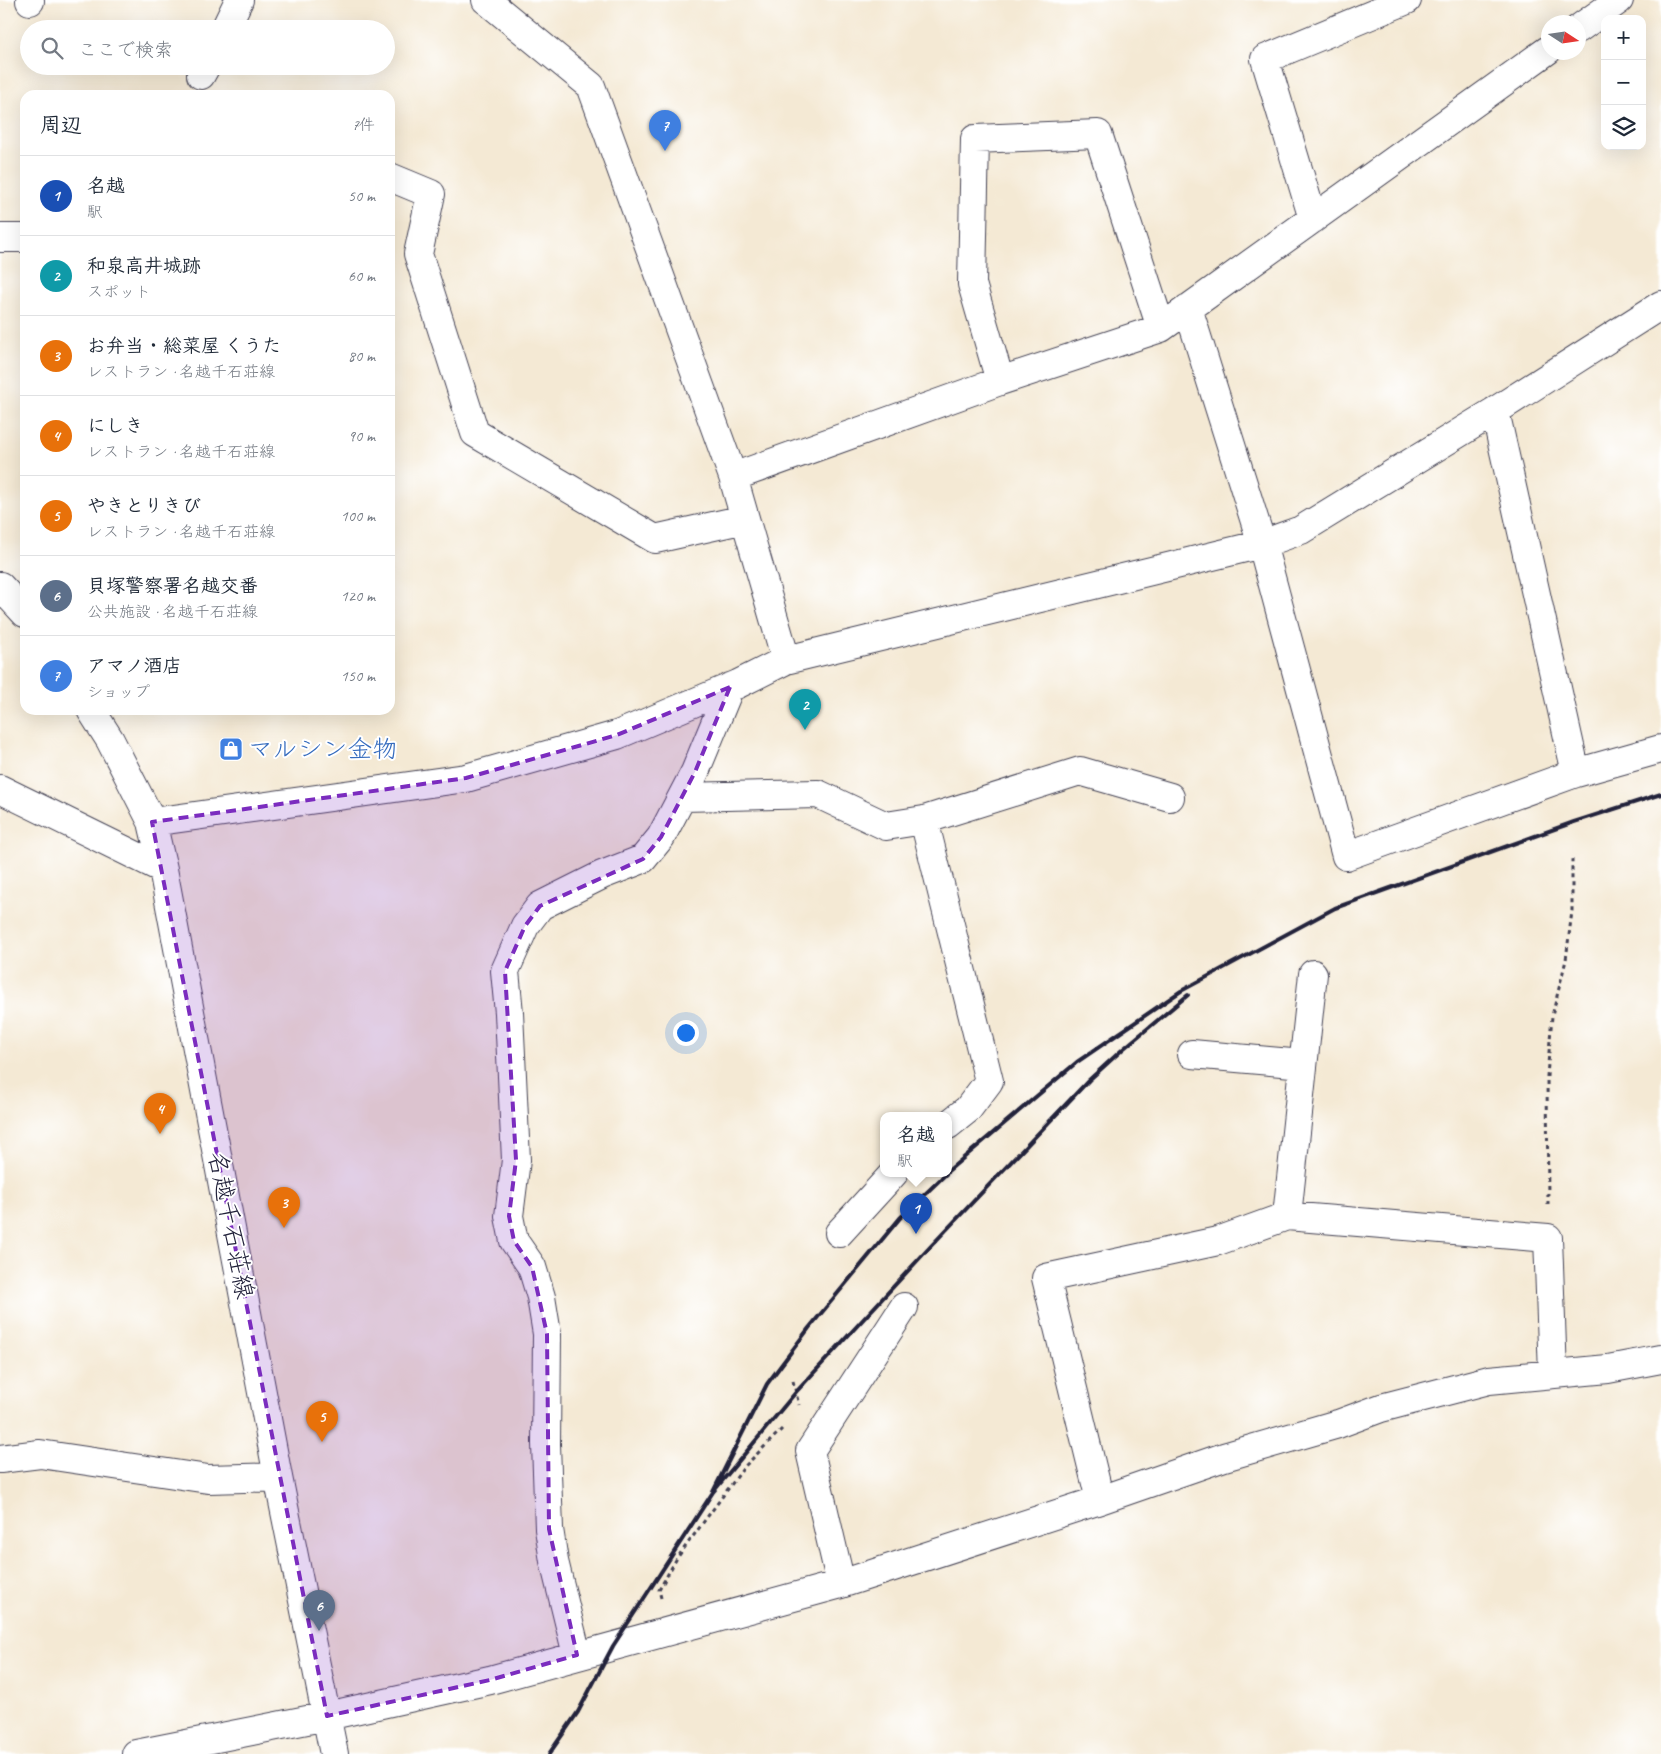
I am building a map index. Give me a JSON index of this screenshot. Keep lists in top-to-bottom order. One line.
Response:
{"streets":{"street":["名越千石荘線"]},"places":{"shop":["マルシン金物"]},"north":"right","page":{"map_buttons":["+","−"],"search":"ここで検索","heading":["周辺","7件"],"pins":["7","2","4","3","1","5","6"],"list":[{"mark":"1","name":"名越","note":"駅","value":"50 m"},{"mark":"2","name":"和泉高井城跡","note":"スポット","value":"60 m"},{"mark":"3","name":"お弁当・総菜屋 くうた","note":"レストラン · 名越千石荘線","value":"80 m"},{"mark":"4","name":"にしき","note":"レストラン · 名越千石荘線","value":"90 m"},{"mark":"5","name":"やきとりきび","note":"レストラン · 名越千石荘線","value":"100 m"},{"mark":"6","name":"貝塚警察署名越交番","note":"公共施設 · 名越千石荘線","value":"120 m"},{"mark":"7","name":"アマノ酒店","note":"ショップ","value":"150 m"}],"popup":["名越","駅"]}}
